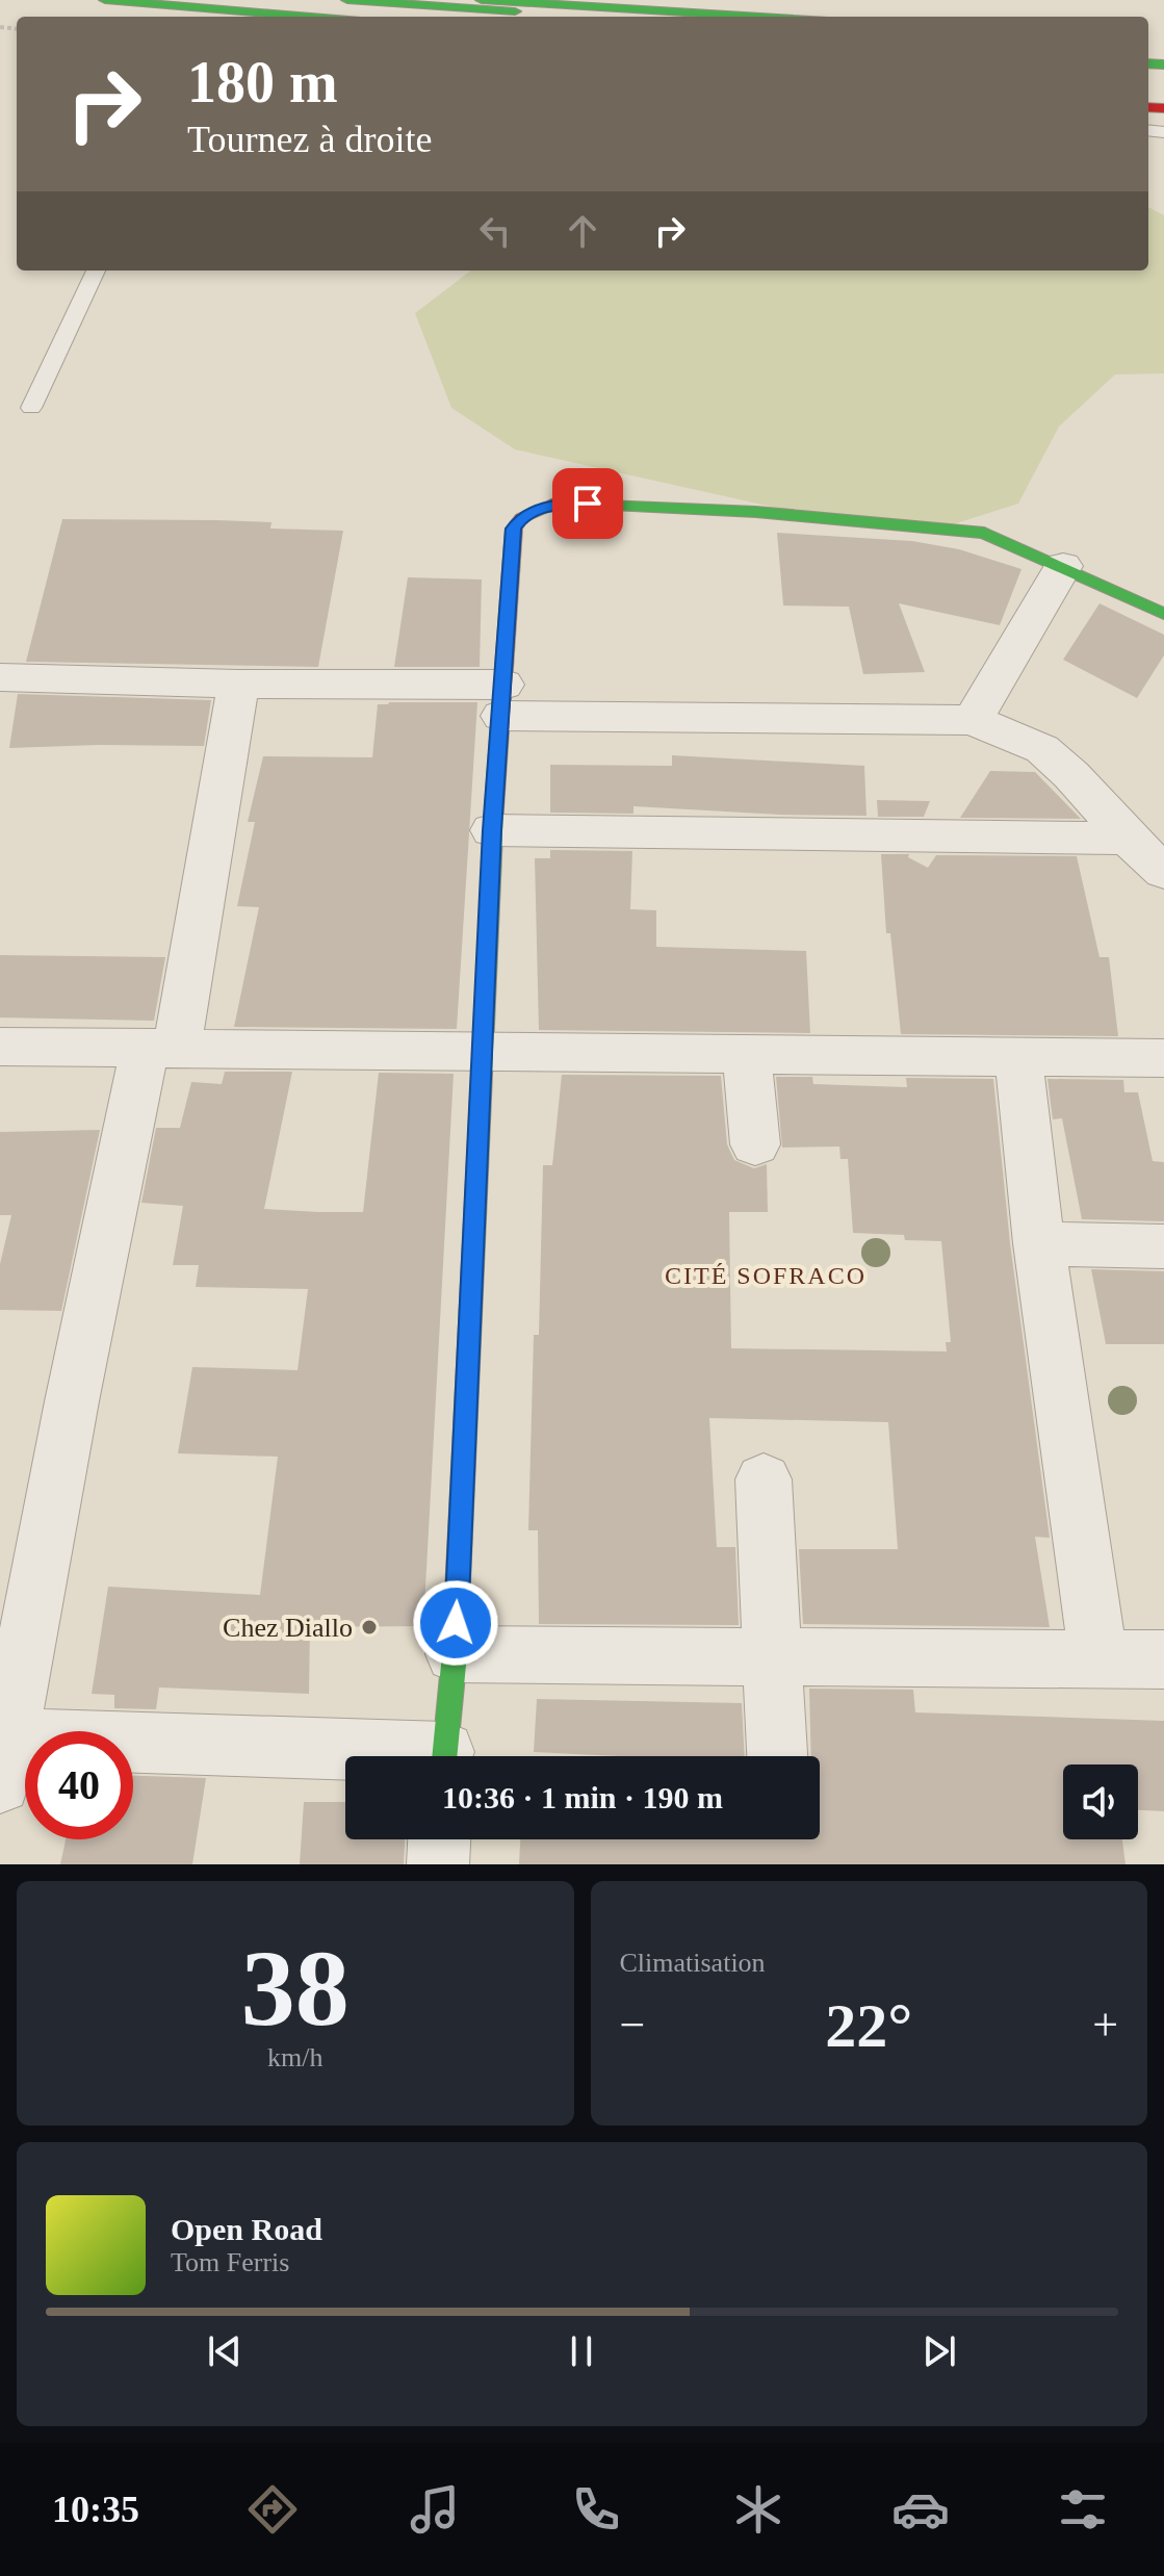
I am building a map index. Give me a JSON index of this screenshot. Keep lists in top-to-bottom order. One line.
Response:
{"districts":["CITÉ SOFRACO"],"places":["Chez Diallo"],"page":{"turn":["180 m","Tournez à droite"],"limit":"40","trip":"10:36 · 1 min · 190 m","tile":[["38","km/h"],"Climatisation"],"heat":["−","22°","+"],"song":["Open Road","Tom Ferris"],"tabs":"10:35"}}
